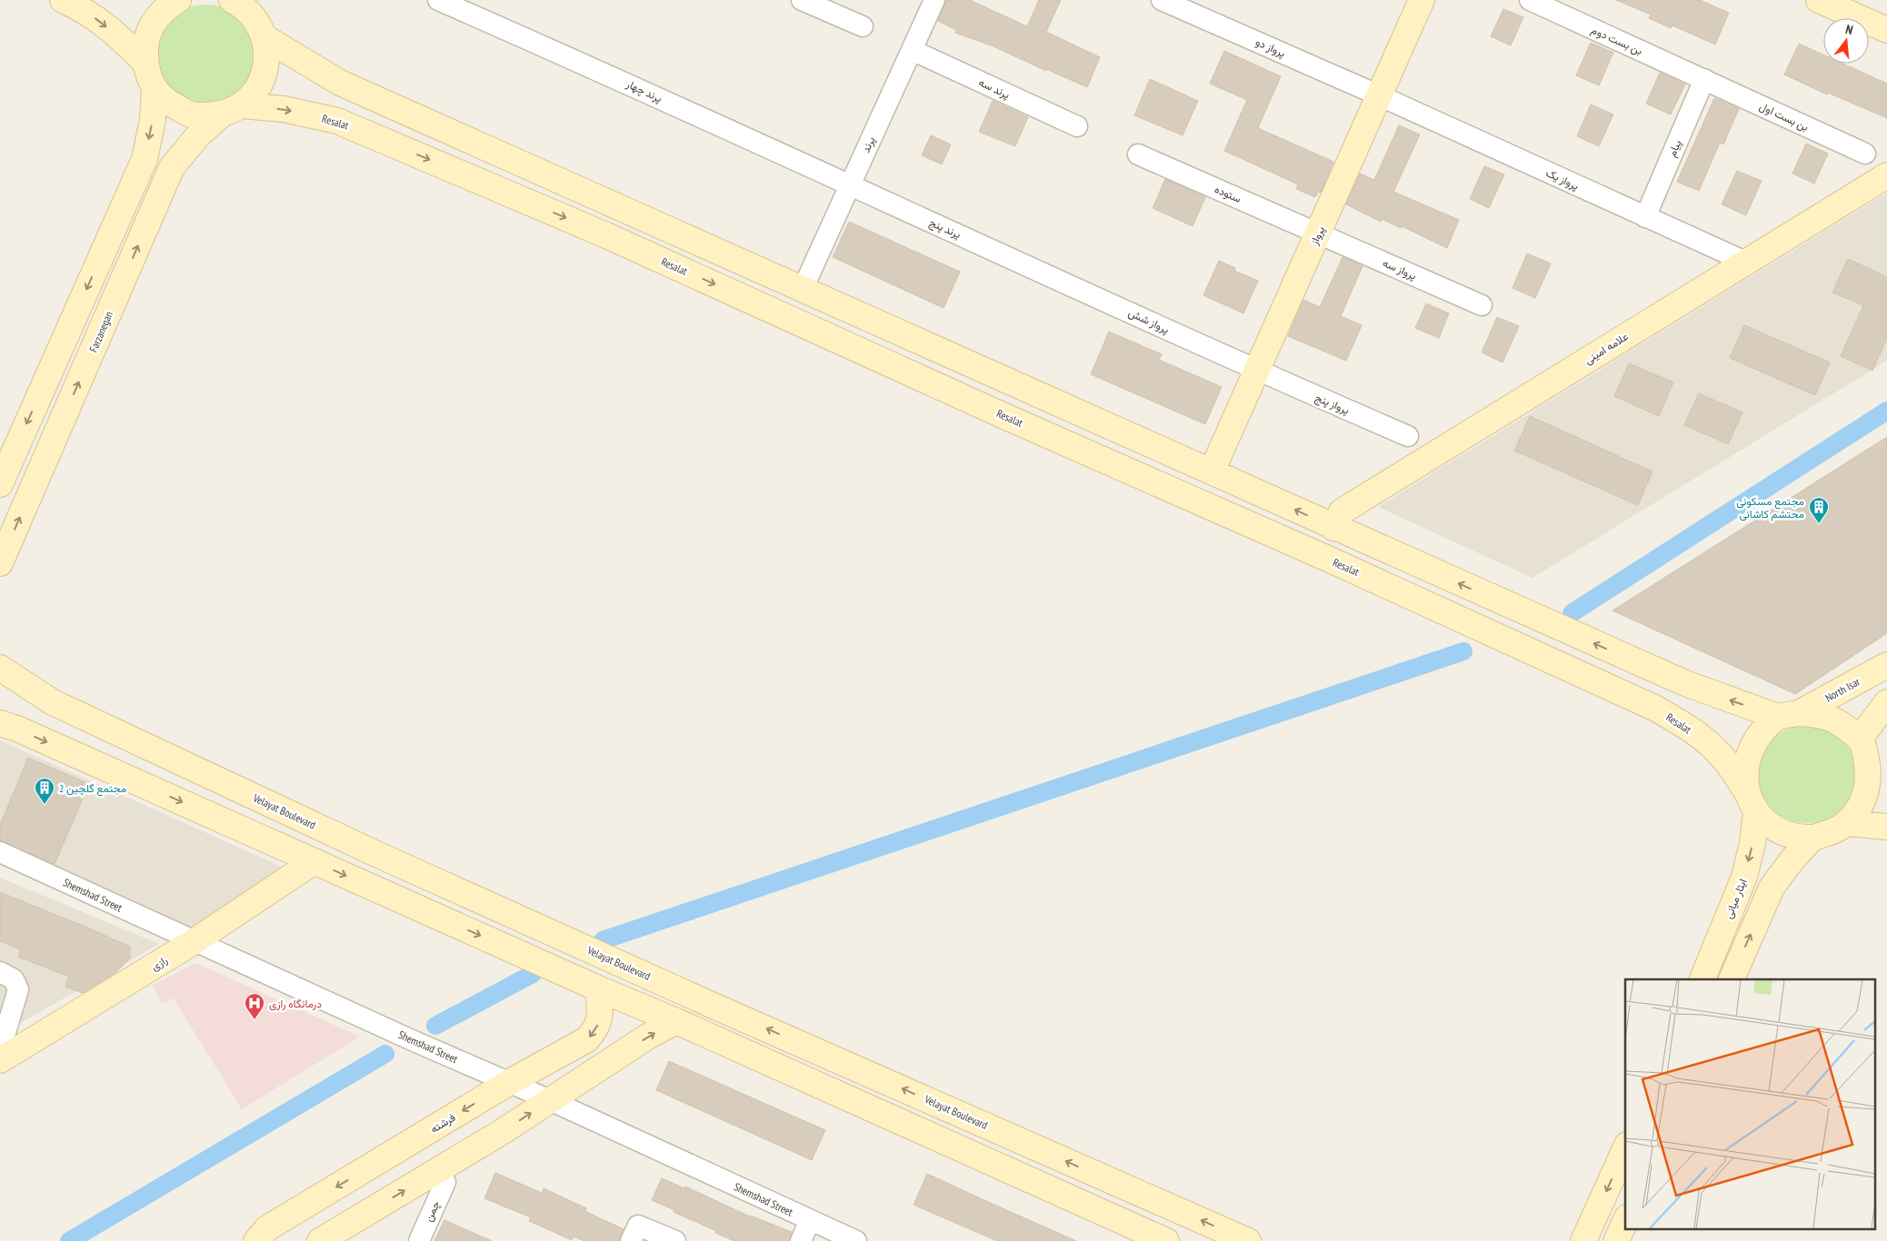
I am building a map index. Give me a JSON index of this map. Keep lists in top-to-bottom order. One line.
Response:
{"streets":{"street":["بن بست دوم","پرواز دو","پرند سه","پرند چهار","بن بست اول","Resalat","پرند","پیام","پرواز یک","ستوده","پرند پنج","پرواز","پرواز سه","پرواز شش","Farzanegan","علامه امینی","پرواز پنج","North Isar","Velayat Boulevard","Shemshad Street","ایثار میانی","رازی","فرشته","چمن"]},"crossings":[["بن بست دوم","بن بست اول"],["بن بست دوم","پیام"],["پرواز دو","پرواز یک"],["پرواز دو","پرواز"],["پرند سه","پرند"],["پرند چهار","پرند"],["پرند چهار","پرند پنج"],["بن بست اول","پیام"],["Resalat","Farzanegan"],["Resalat","North Isar"],["Resalat","ایثار میانی"],["پرند","پرند پنج"],["پیام","پرواز یک"],["پرواز یک","پرواز"],["پرواز یک","علامه امینی"],["ستوده","پرواز"],["ستوده","پرواز سه"],["پرند پنج","پرواز شش"],["پرواز","پرواز سه"],["پرواز","پرواز شش"],["پرواز","پرواز پنج"],["پرواز شش","پرواز پنج"],["North Isar","ایثار میانی"],["Shemshad Street","رازی"],["Shemshad Street","فرشته"]],"places":{"building":["مجتمع مسکونی محتشم کاشانی","مجتمع گلچین 2"],"hospital":["درمانگاه رازی"]},"north":"top"}
